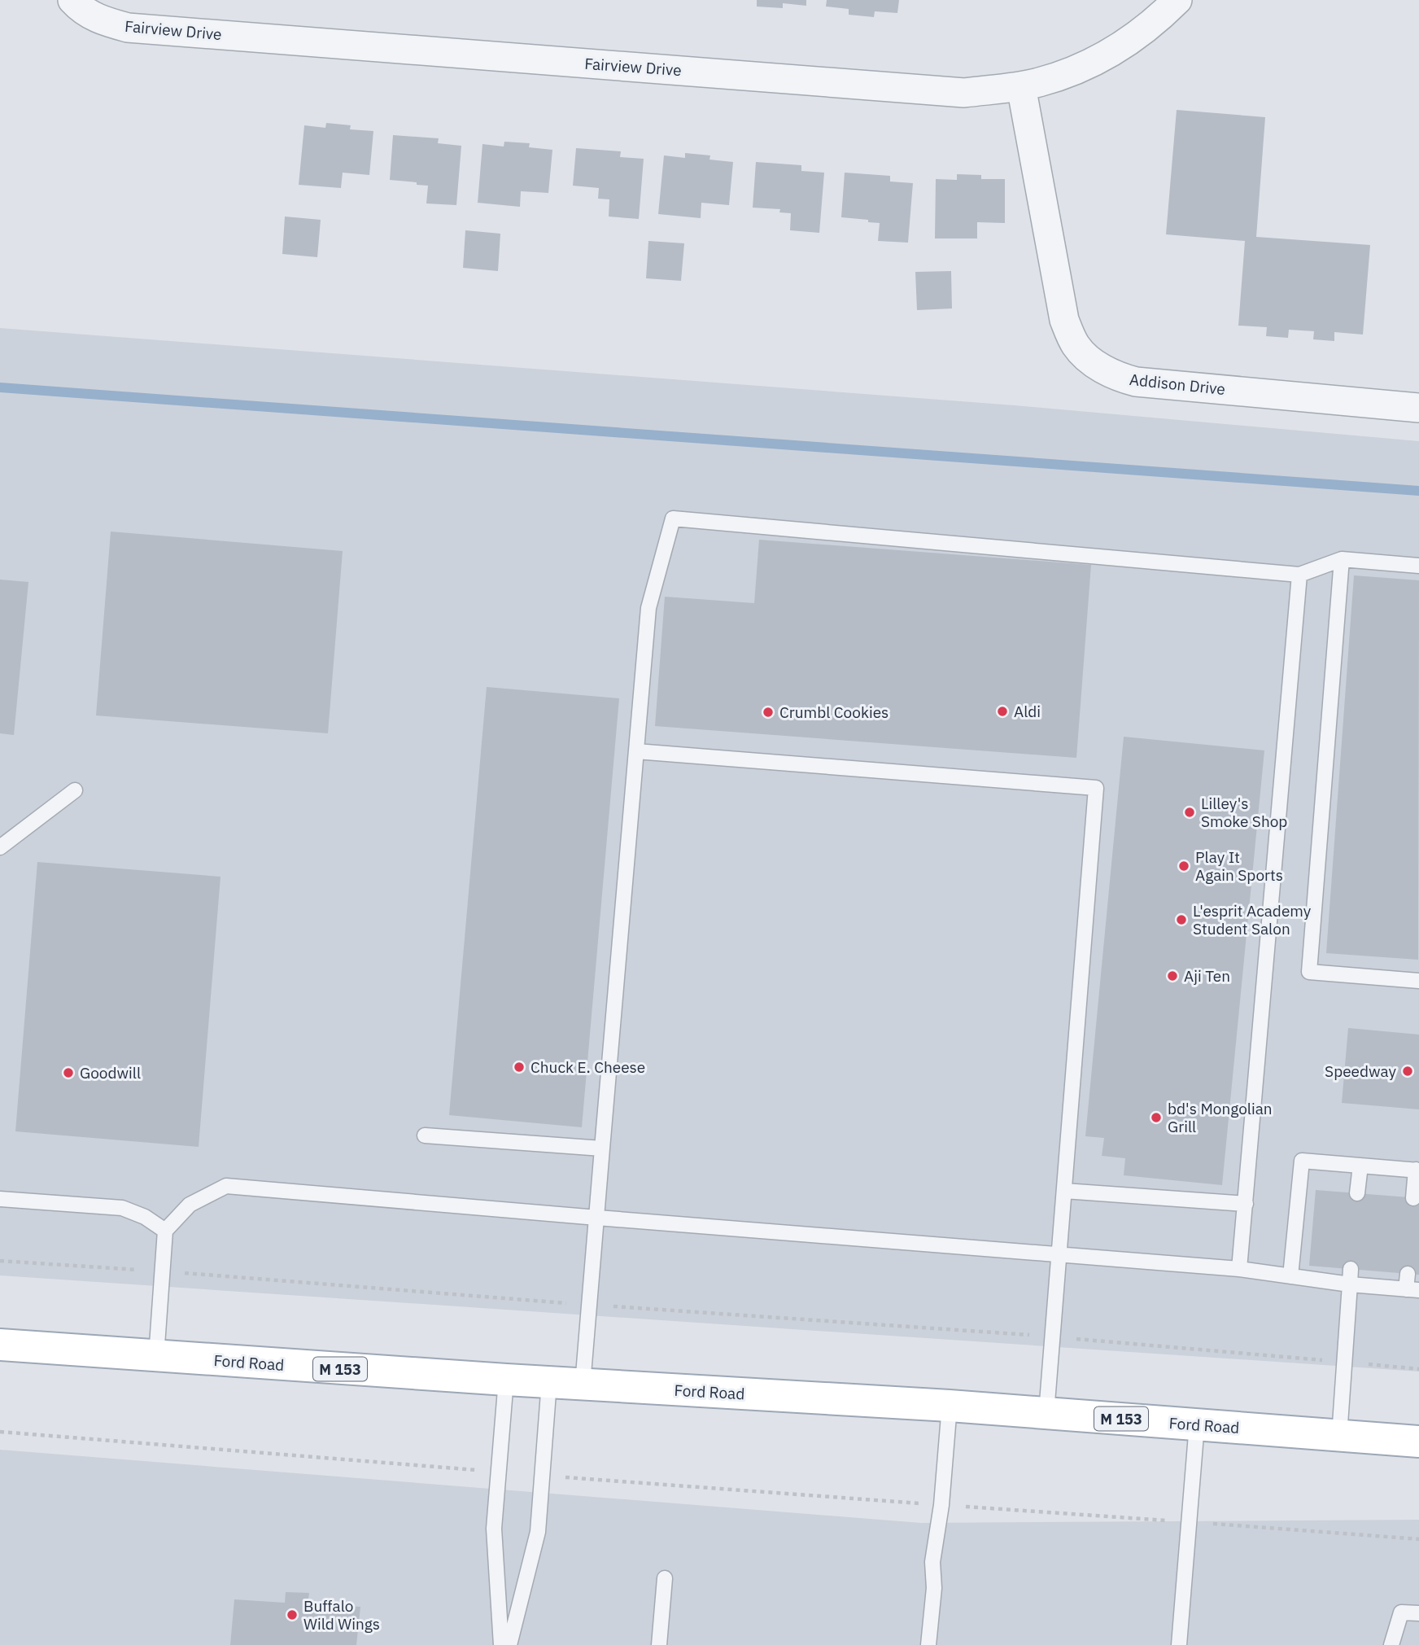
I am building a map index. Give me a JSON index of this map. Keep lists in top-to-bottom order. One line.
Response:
{"streets":{"main road":["Ford Road","M 153"],"street":["Fairview Drive","Addison Drive"]},"crossings":[["Fairview Drive","Addison Drive"]],"places":["Aldi","Crumbl Cookies","Lilley's Smoke Shop","Play It Again Sports","L'esprit Academy Student Salon","Aji Ten","Chuck E. Cheese","Speedway","Goodwill","bd's Mongolian Grill","Buffalo Wild Wings"]}
